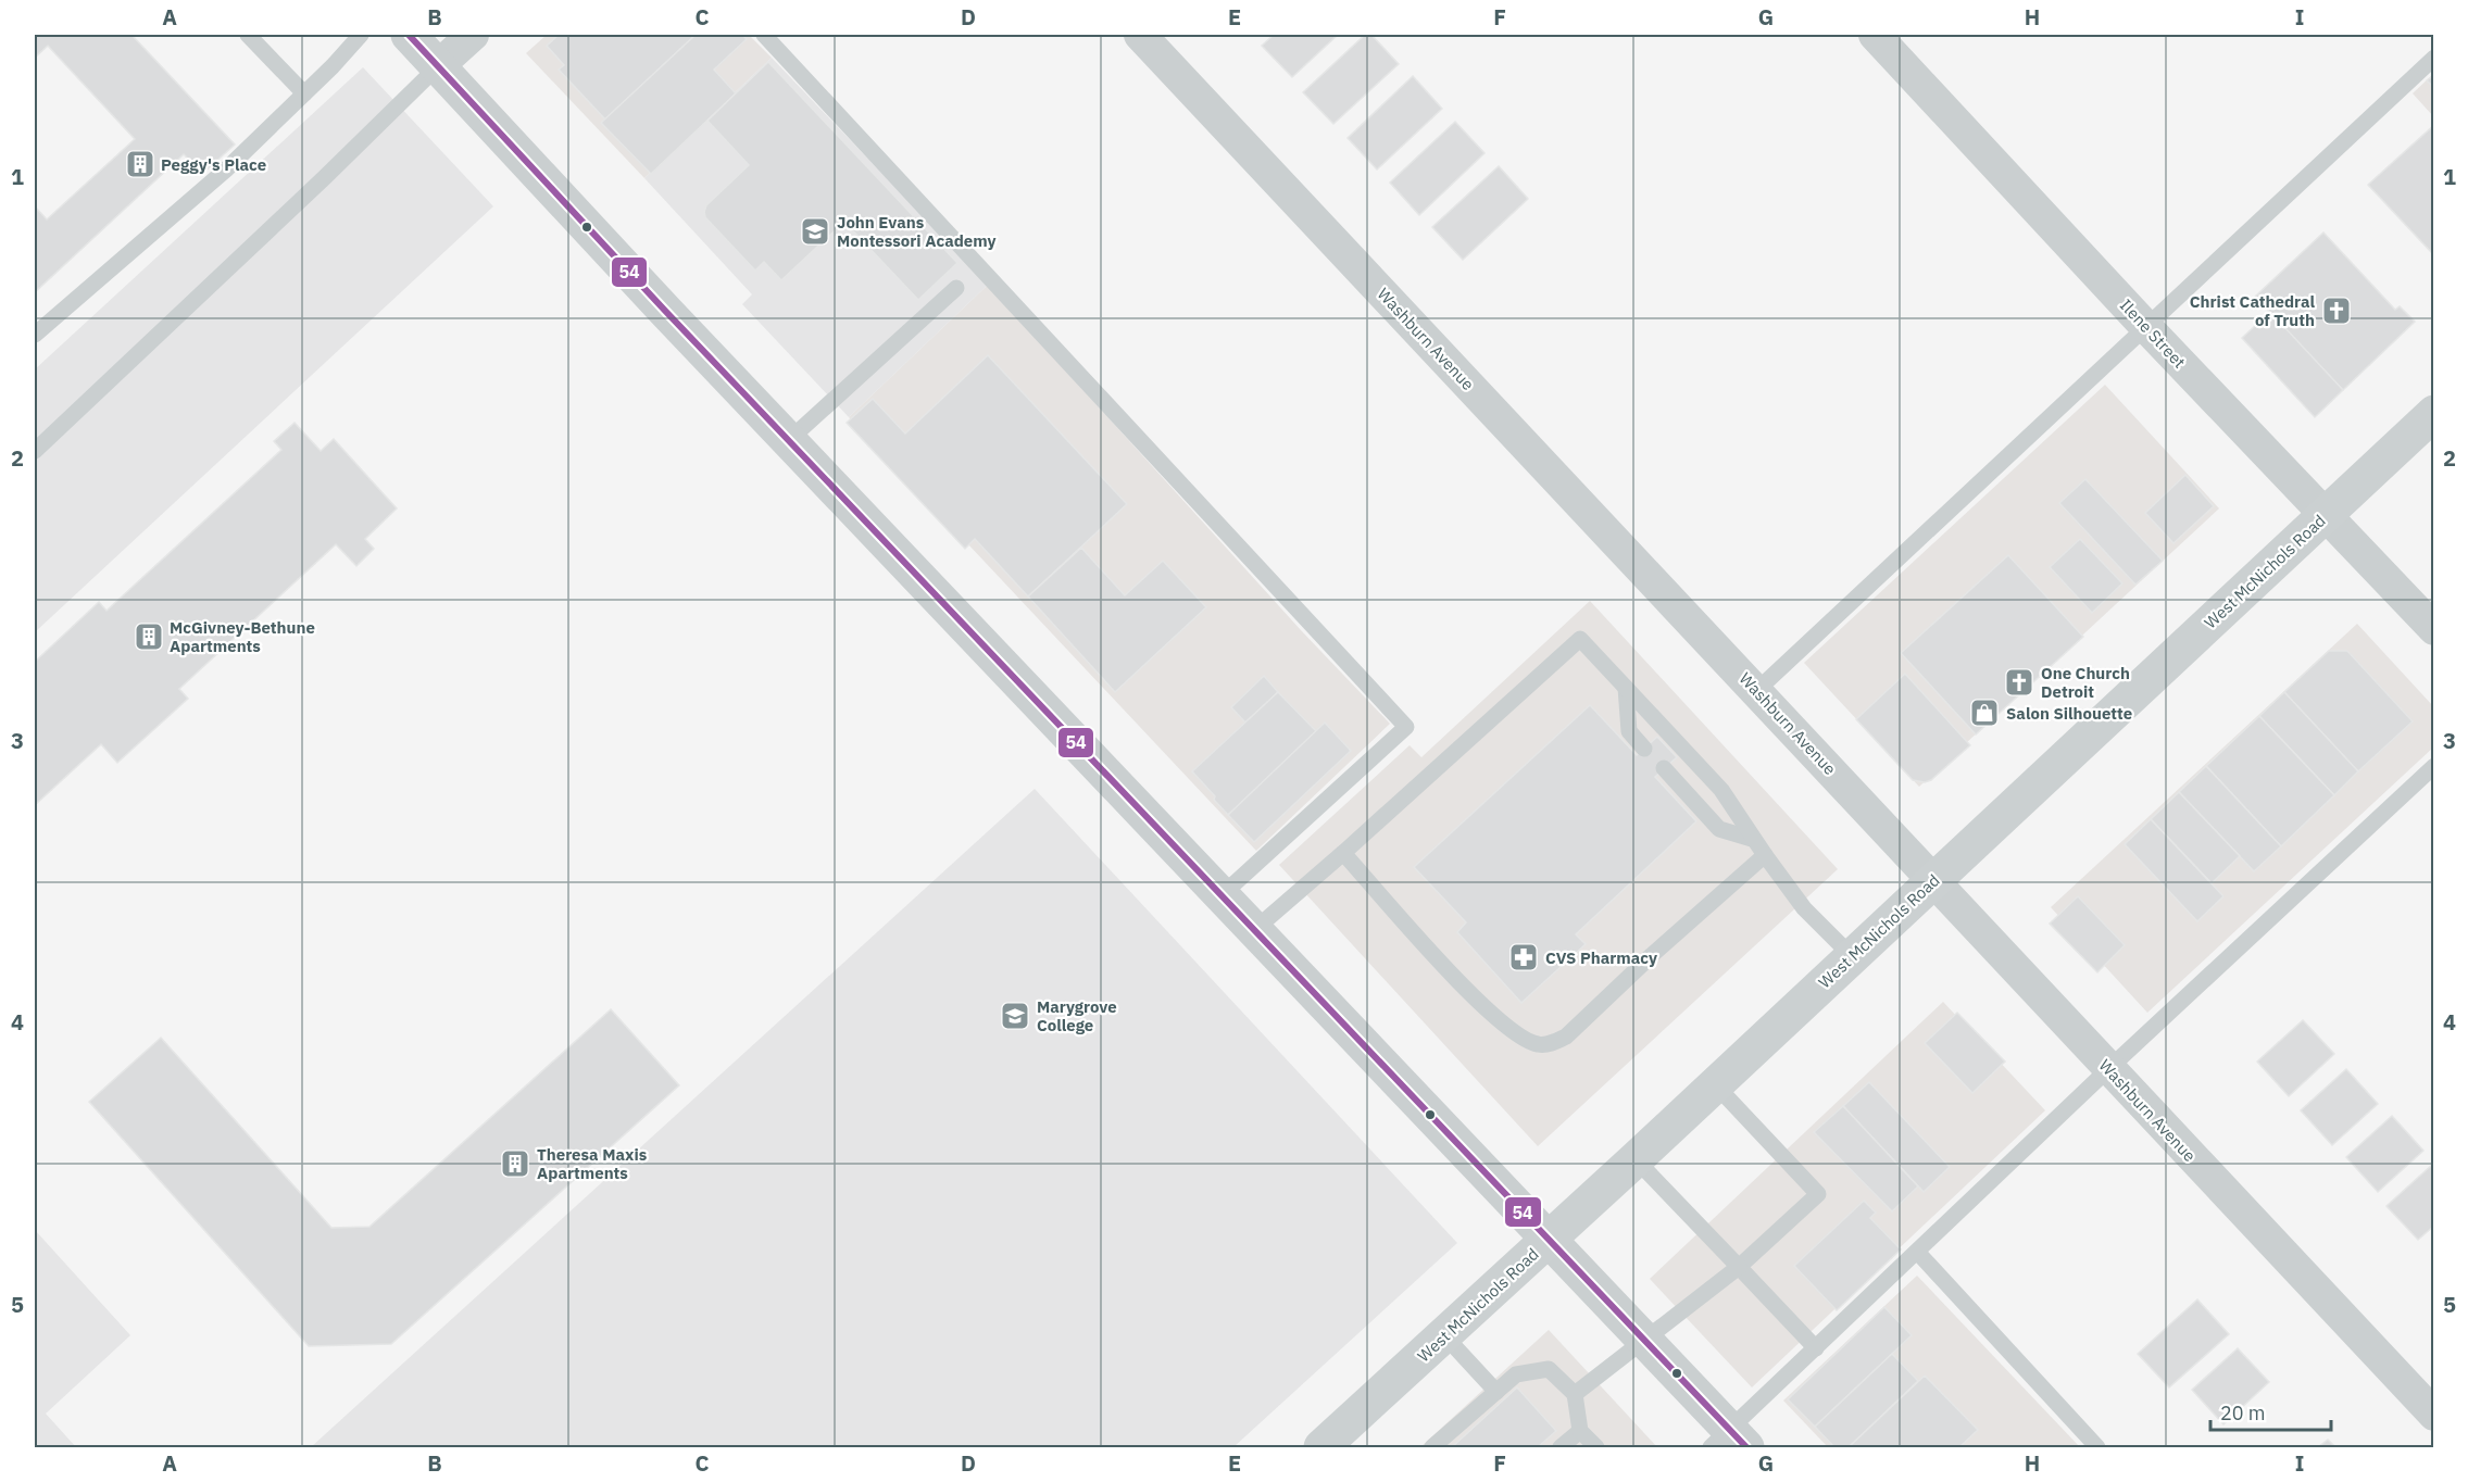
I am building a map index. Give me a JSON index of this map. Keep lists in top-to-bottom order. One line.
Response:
{"streets":{"main road":["West McNichols Road"],"street":["Ilene Street","Washburn Avenue"]},"crossings":[["Ilene Street","West McNichols Road"],["Washburn Avenue","West McNichols Road"]],"places":{"building":["Peggy's Place","McGivney-Bethune Apartments","Theresa Maxis Apartments"],"school or university":["John Evans Montessori Academy","Marygrove College"],"church":["Christ Cathedral of Truth","One Church Detroit"],"shop":["Salon Silhouette"],"pharmacy":["CVS Pharmacy"]},"lines":["transit line 54"],"scale_bar":"20 m","grid":{"columns":["A","B","C","D","E","F","G","H","I"],"rows":["1","2","3","4","5"]}}
